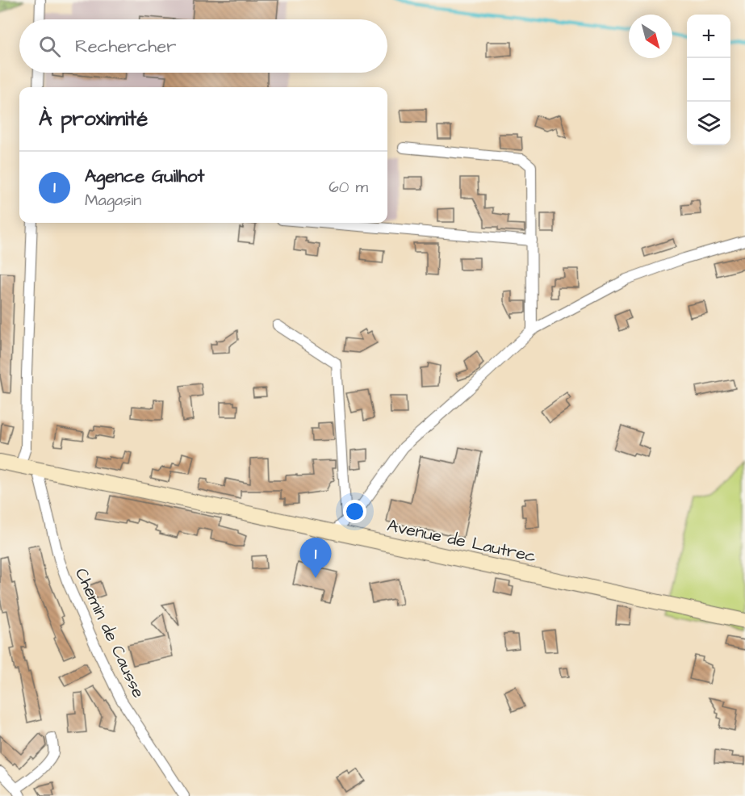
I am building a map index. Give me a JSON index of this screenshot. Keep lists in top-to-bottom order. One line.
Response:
{"streets":{"main road":["Avenue de Lautrec"],"street":["Chemin de Causse"]},"crossings":[["Avenue de Lautrec","Chemin de Causse"]],"north":"bottom right","page":{"map_buttons":["+","−"],"search":"Rechercher","heading":"À proximité","list":[{"mark":"1","name":"Agence Guilhot","note":"Magasin","value":"60 m"}],"pins":"1"}}
